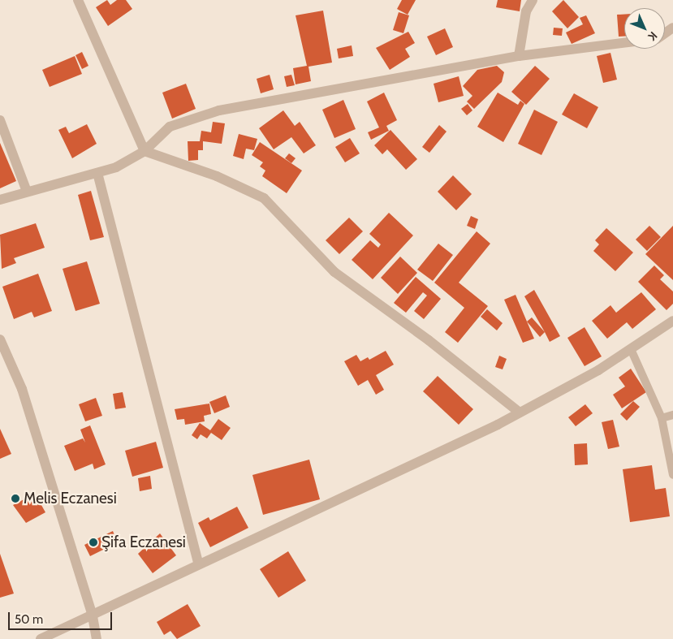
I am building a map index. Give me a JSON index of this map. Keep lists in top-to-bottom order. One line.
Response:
{"places":["Melis Eczanesi","Şifa Eczanesi"],"scale_bar":"50 m","north":"bottom right"}
